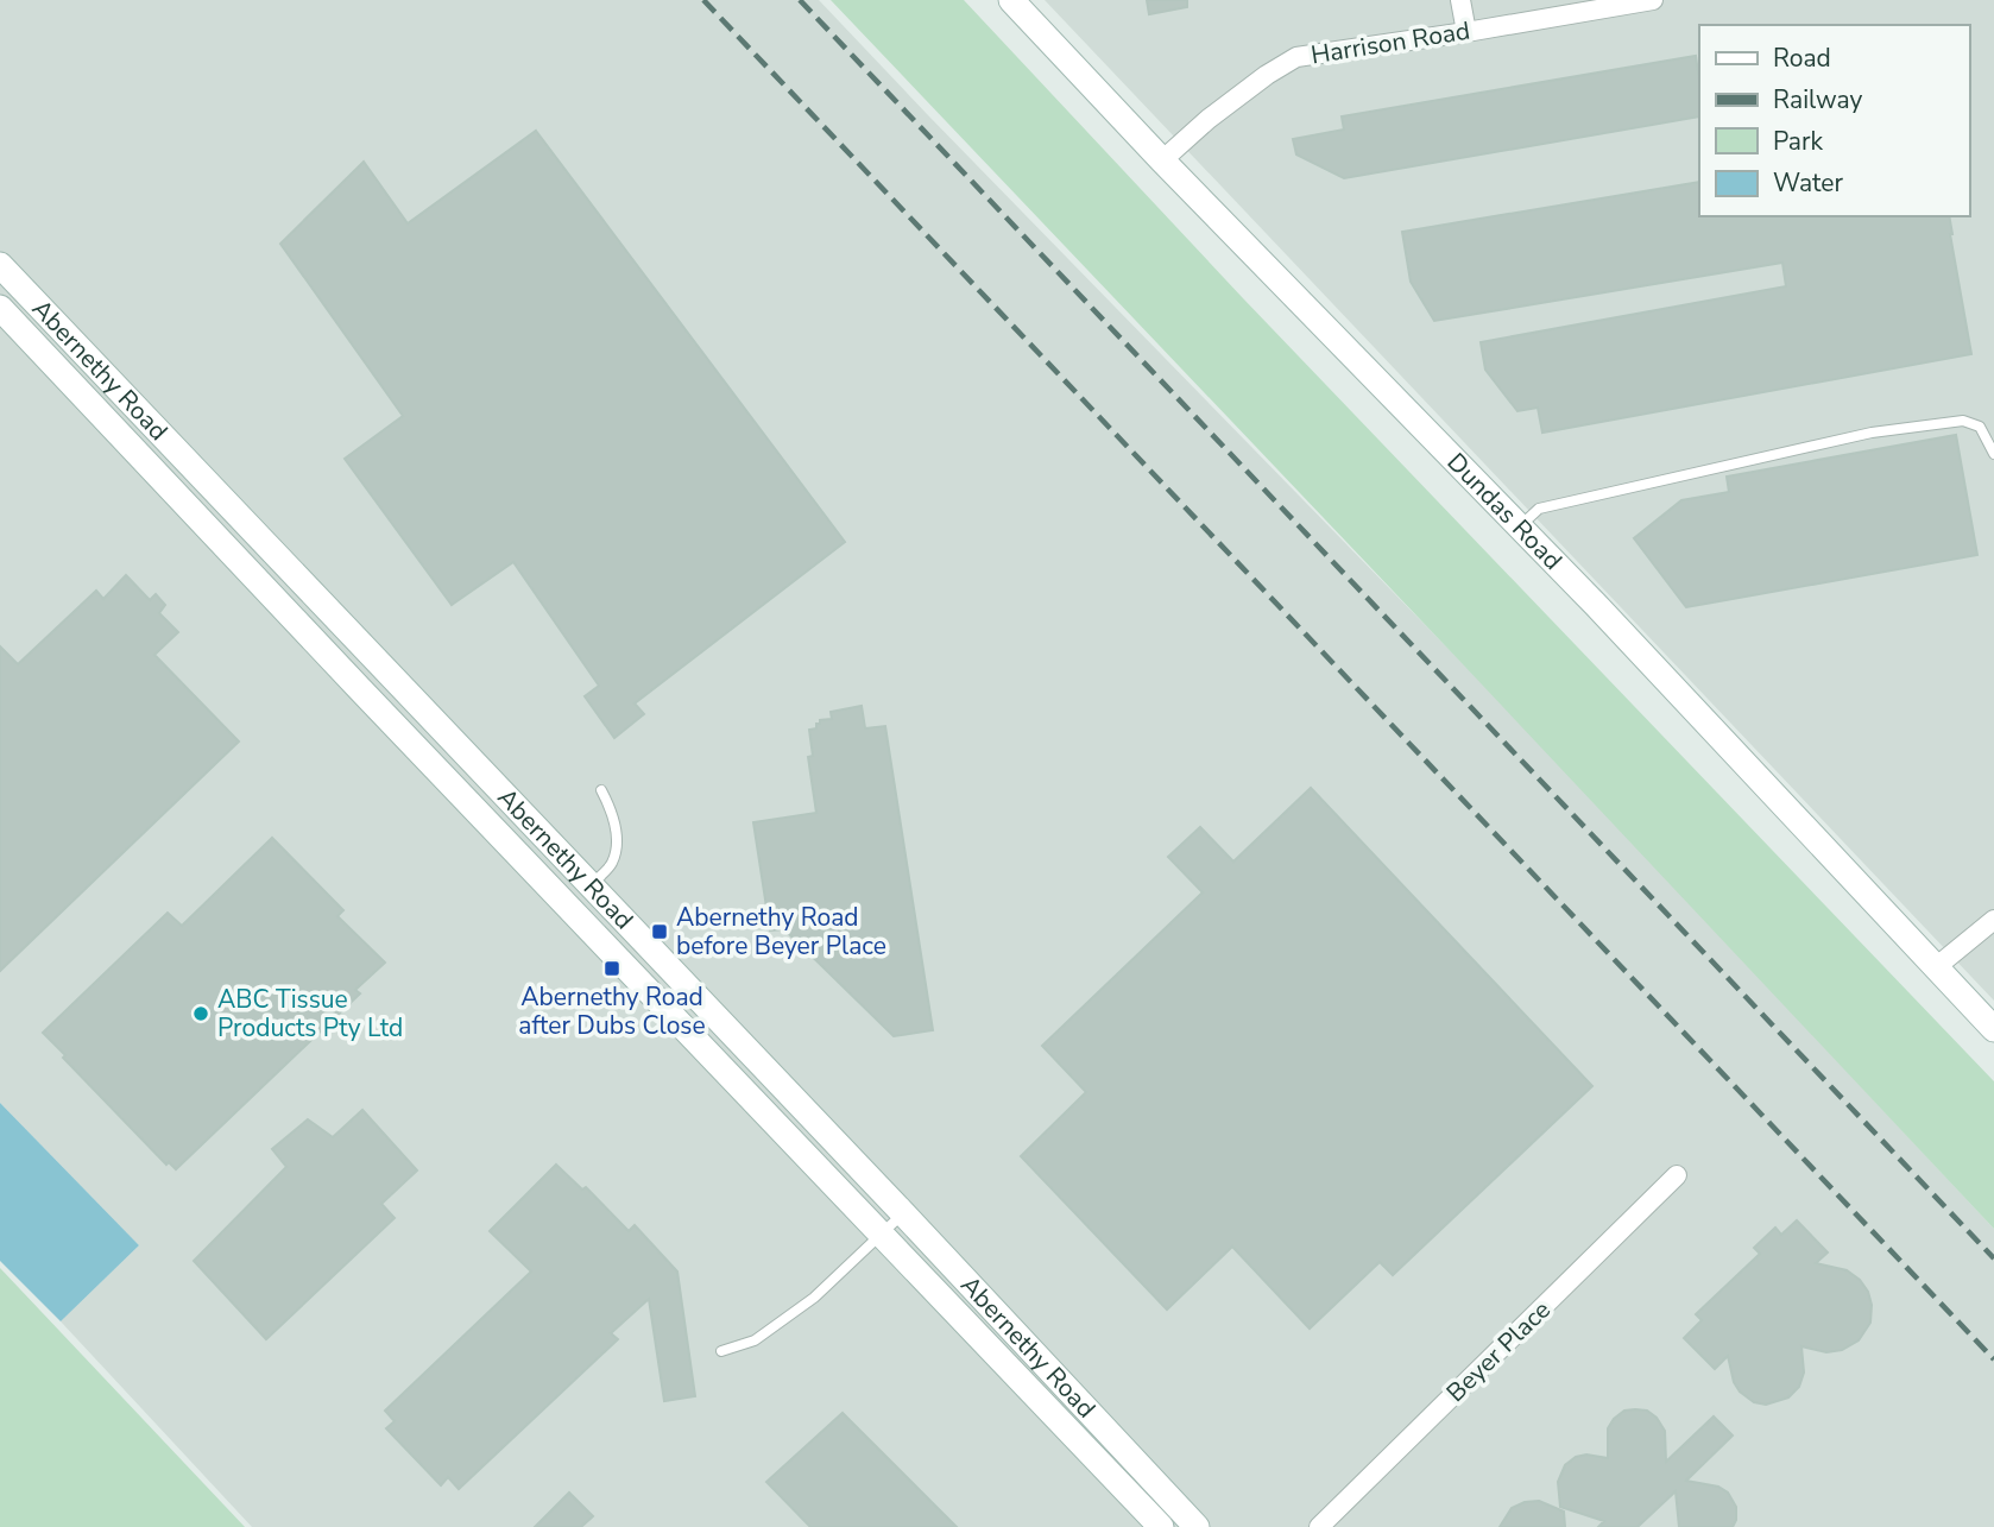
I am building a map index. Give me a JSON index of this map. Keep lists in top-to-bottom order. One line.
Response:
{"streets":{"main road":["Abernethy Road","Dundas Road"],"street":["Harrison Road","Beyer Place"]},"crossings":[["Harrison Road","Dundas Road"]],"places":{"transit":["Abernethy Road before Beyer Place","Abernethy Road after Dubs Close"],"other":["ABC Tissue Products Pty Ltd"]},"legend":["Road","Railway","Park","Water"]}
